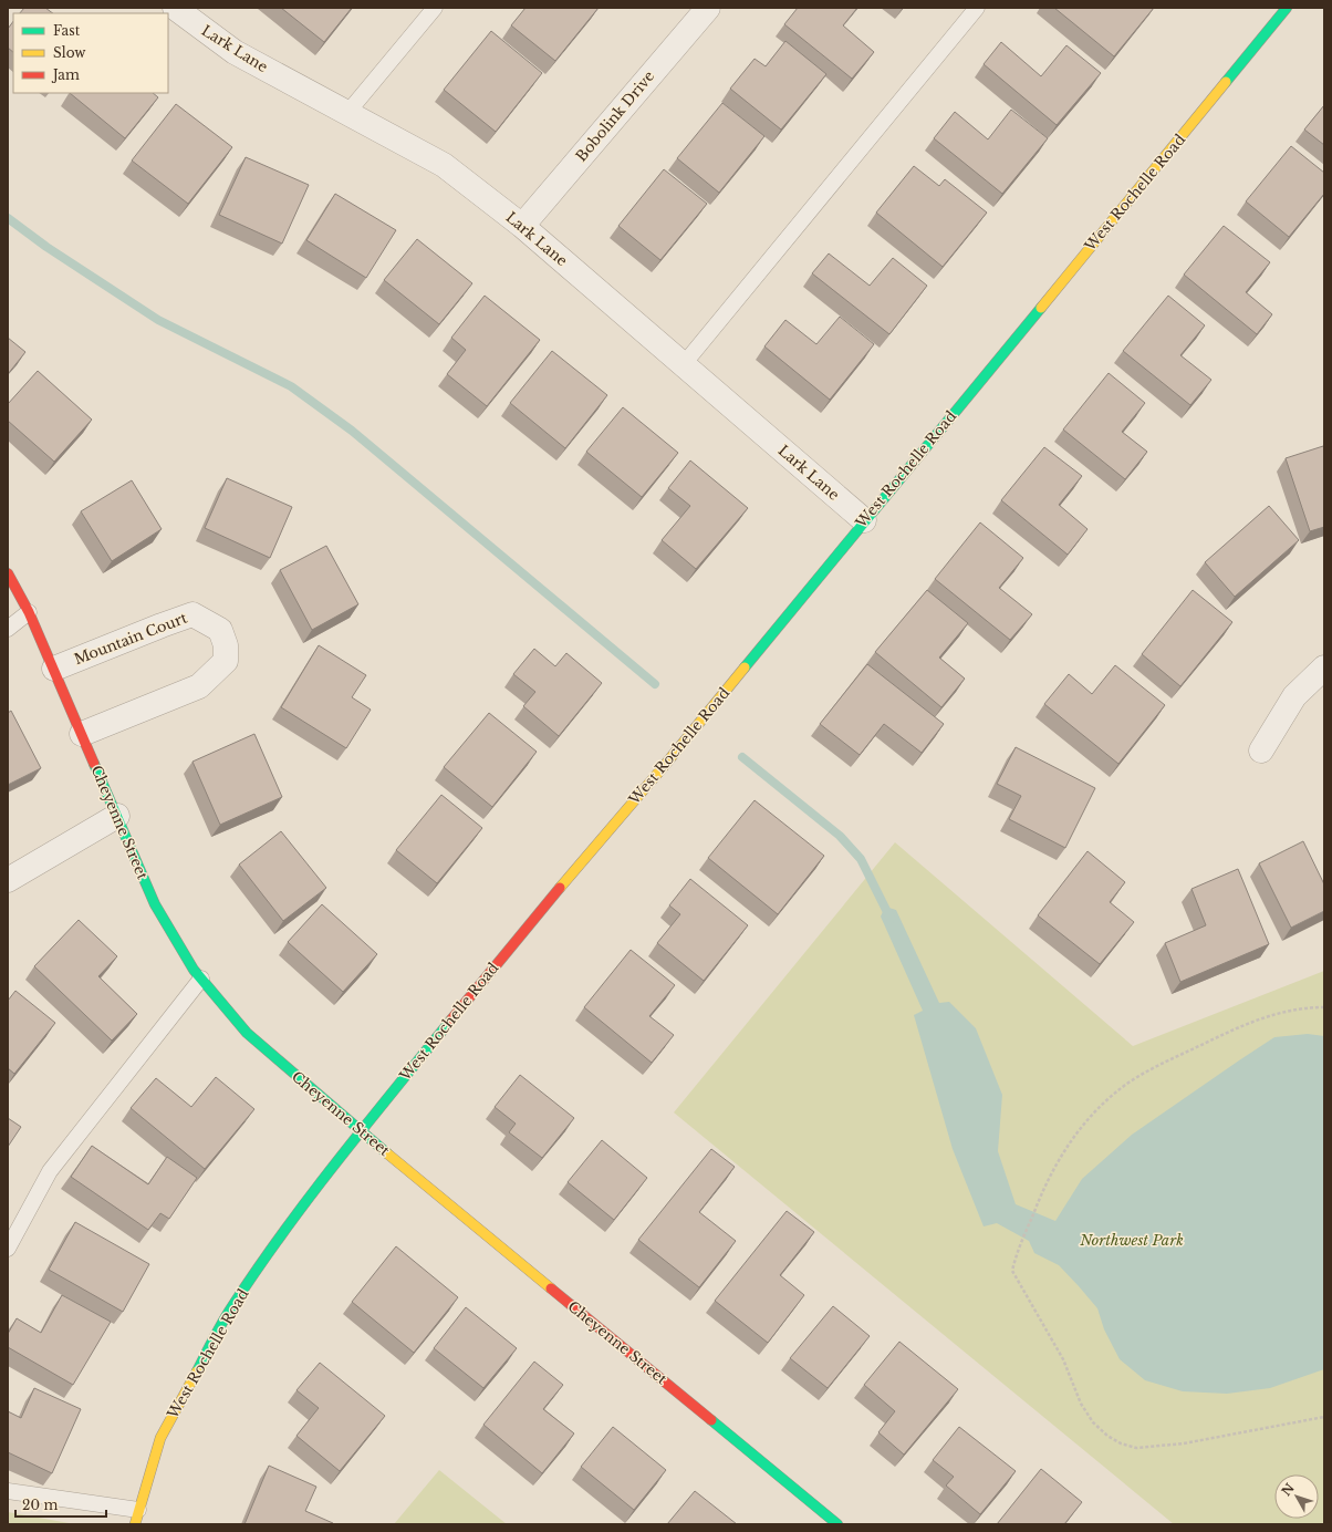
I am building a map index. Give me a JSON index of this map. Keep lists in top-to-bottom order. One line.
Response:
{"streets":{"street":["Lark Lane","Bobolink Drive","West Rochelle Road","Mountain Court","Cheyenne Street"]},"crossings":[["Lark Lane","Bobolink Drive"],["Lark Lane","West Rochelle Road"],["West Rochelle Road","Cheyenne Street"],["Mountain Court","Cheyenne Street"]],"parks":["Northwest Park"],"legend":["Fast","Slow","Jam"],"scale_bar":"20 m","north":"top left"}
